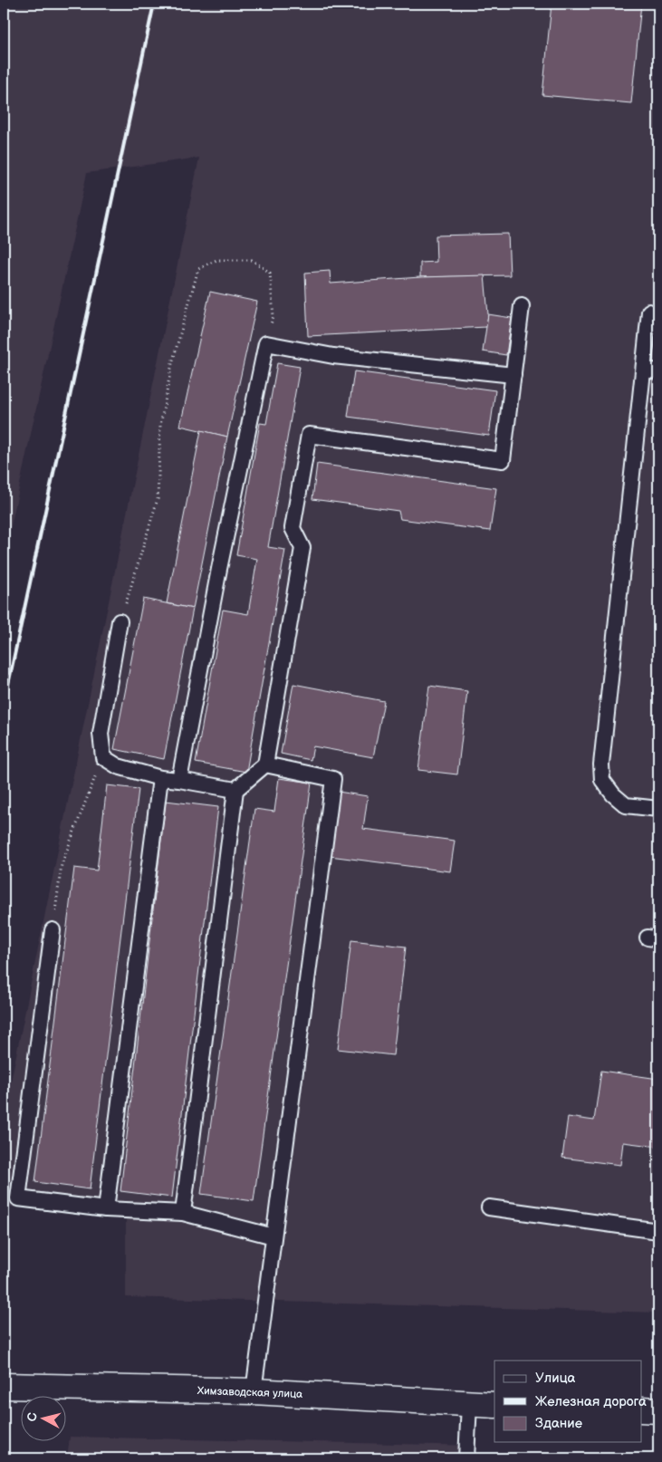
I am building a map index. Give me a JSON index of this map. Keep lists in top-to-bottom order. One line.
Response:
{"streets":{"street":["Химзаводская улица"]},"legend":["Улица","Железная дорога","Здание"],"north":"left"}
